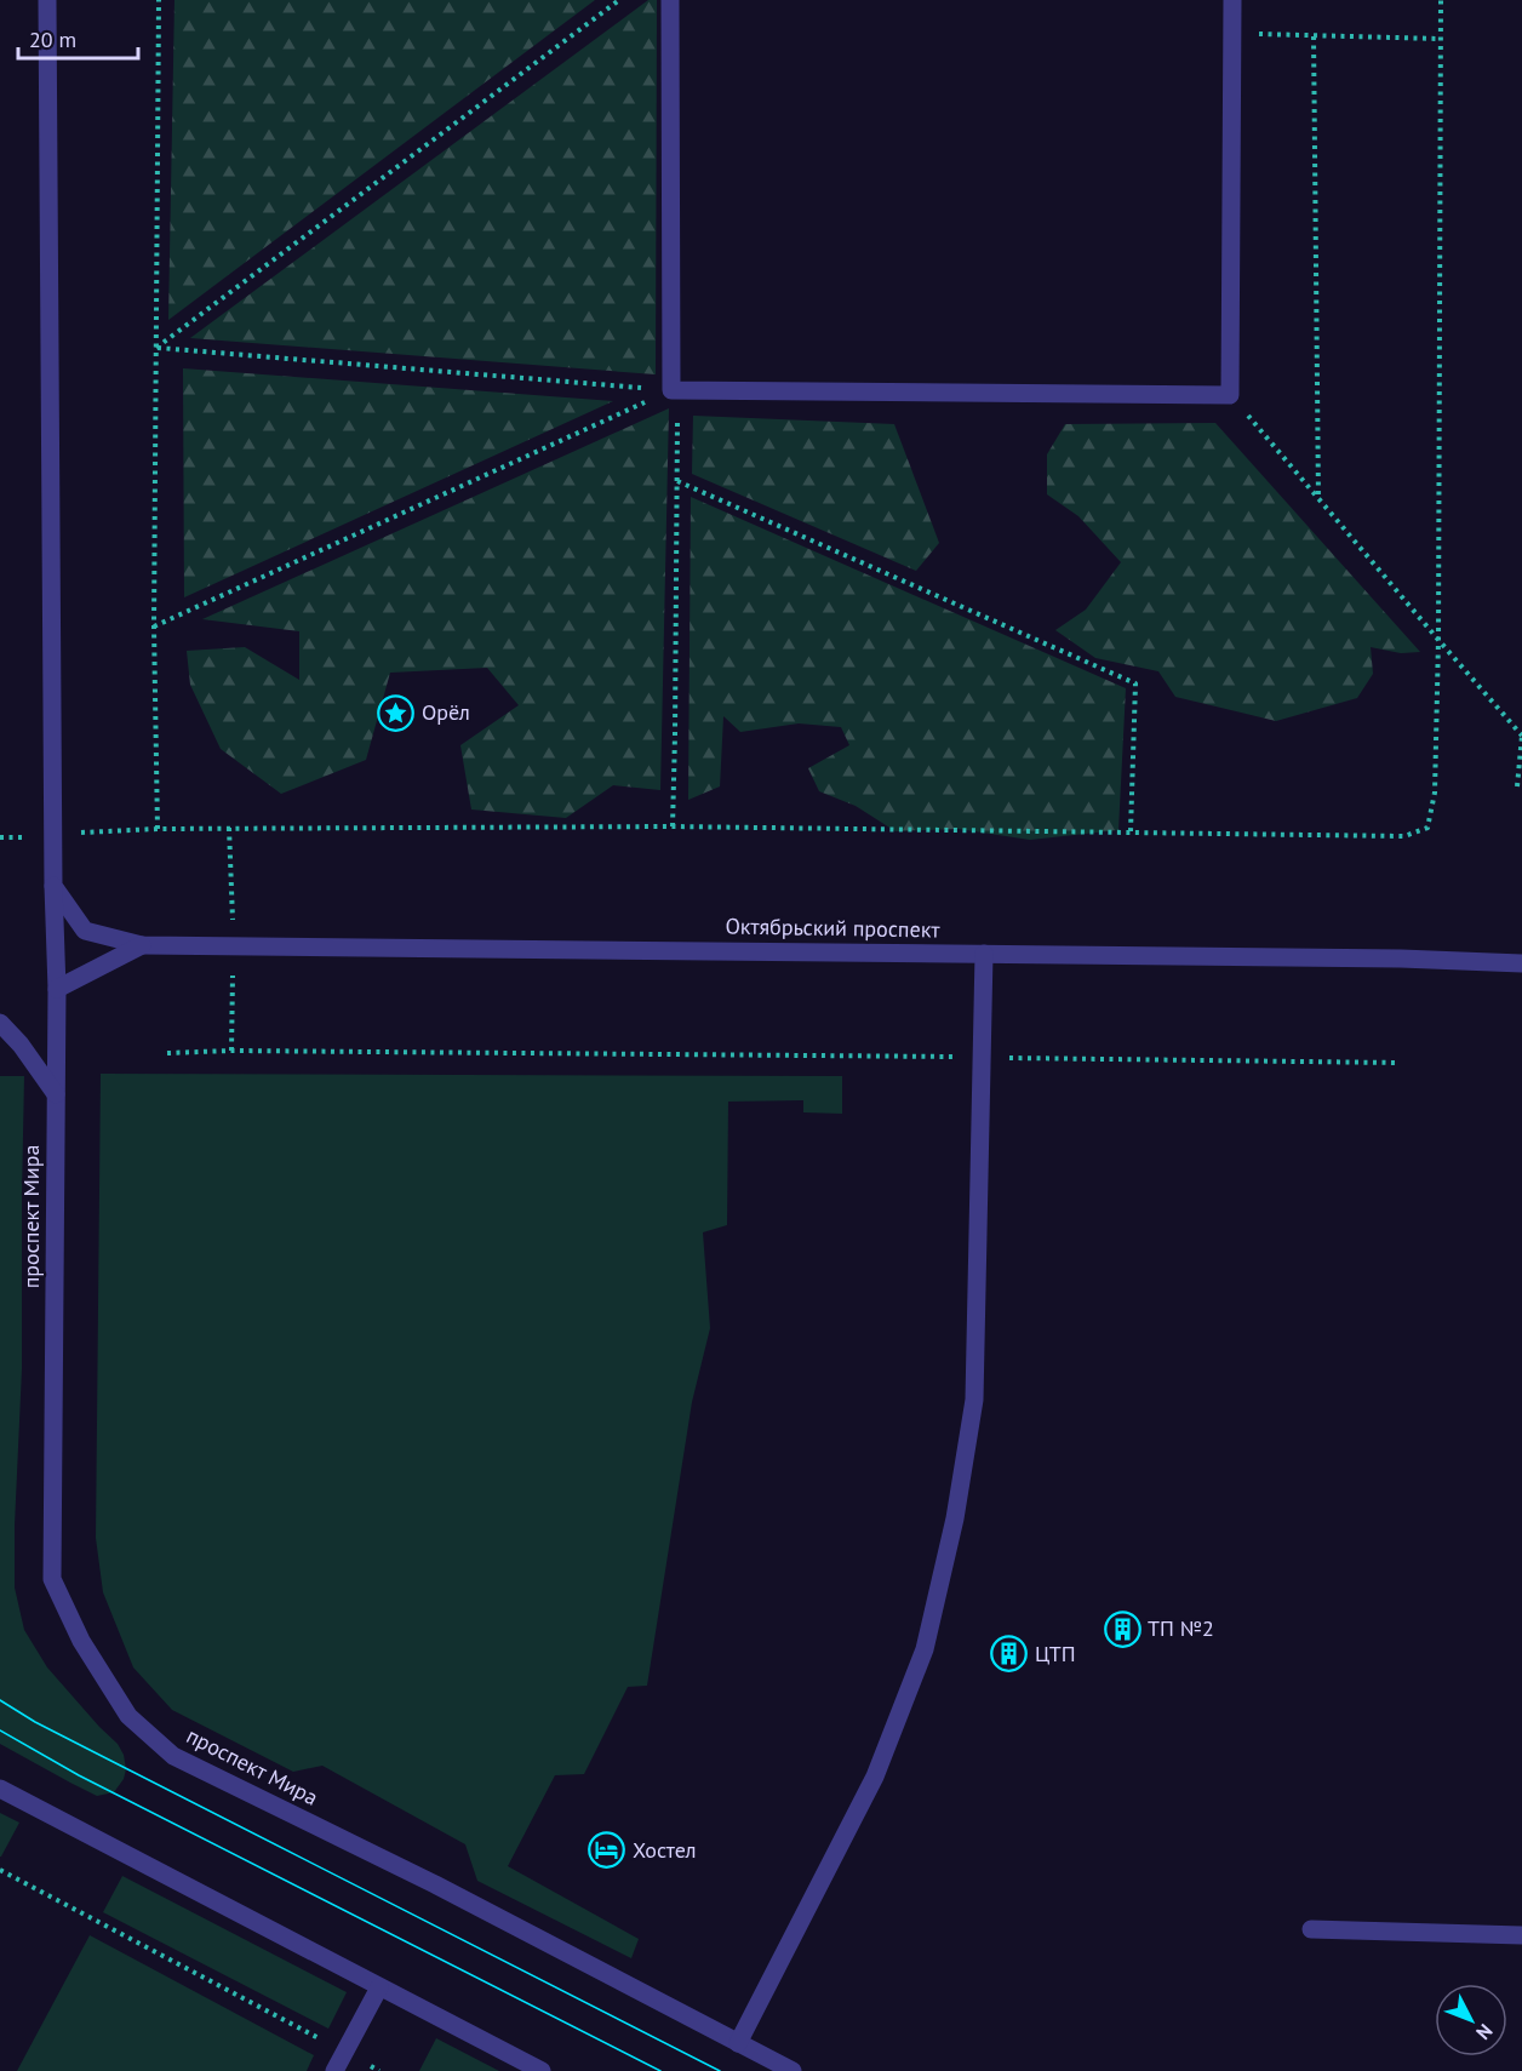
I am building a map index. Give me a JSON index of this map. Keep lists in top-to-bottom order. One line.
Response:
{"streets":{"street":["Октябрьский проспект","проспект Мира"]},"places":{"place":["Орёл"],"building":["ТП №2","ЦТП"],"hotel":["Хостел"]},"scale_bar":"20 m","north":"bottom right"}
